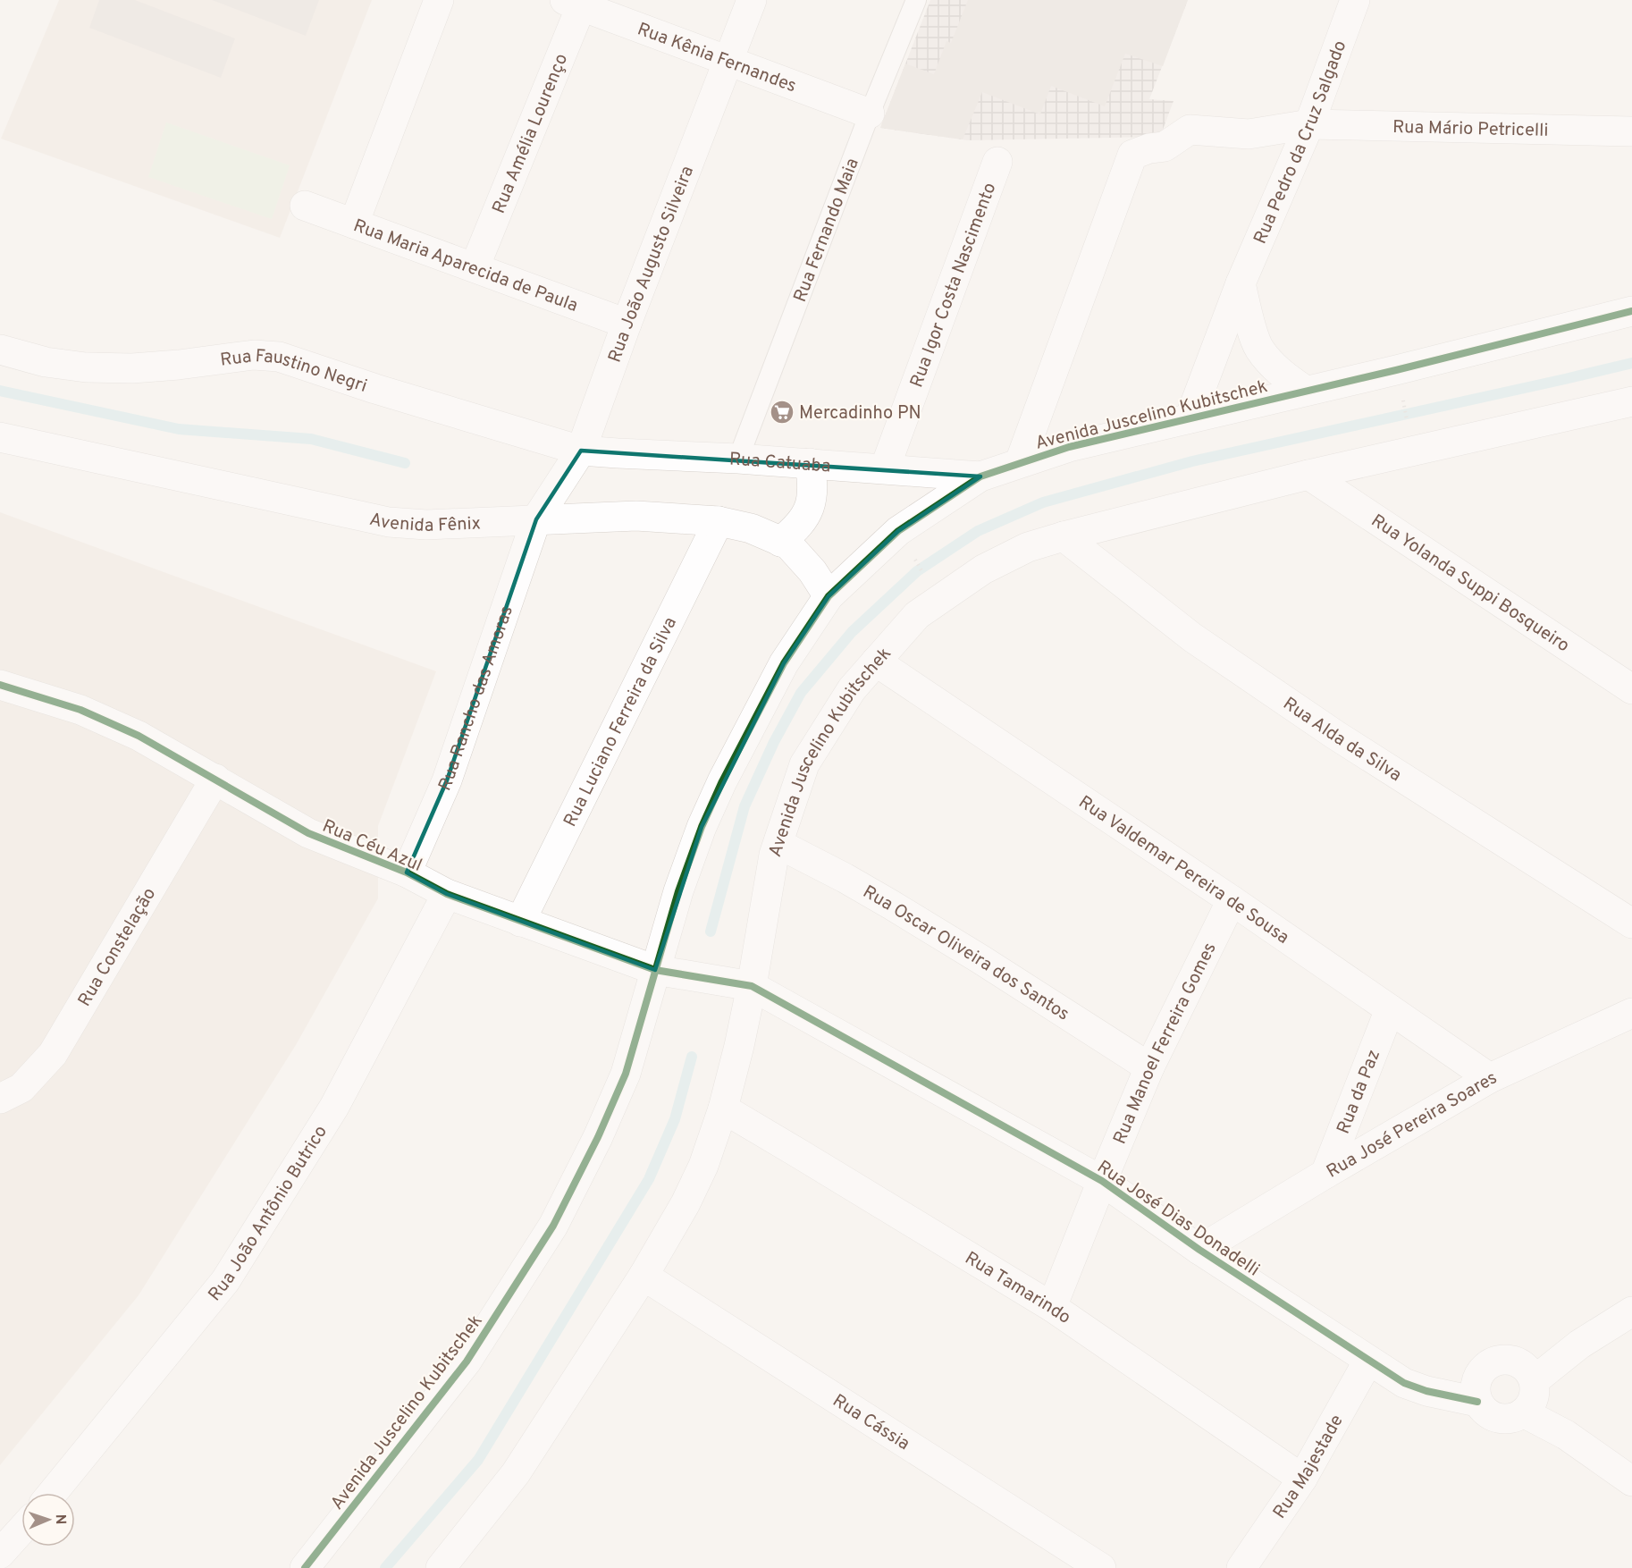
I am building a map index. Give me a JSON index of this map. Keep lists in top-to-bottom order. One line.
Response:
{"streets":{"street":["Rua Kênia Fernandes","Rua Mário Petricelli","Rua Amélia Lourenço","Rua Pedro da Cruz Salgado","Rua João Augusto Silveira","Rua Maria Aparecida de Paula","Rua Igor Costa Nascimento","Rua Faustino Negri","Avenida Juscelino Kubitschek","Rua Catuaba","Avenida Fênix","Rua Yolanda Suppi Bosqueiro","Rua Rancho das Amoras","Rua Luciano Ferreira da Silva","Rua Alda da Silva","Rua Céu Azul","Rua Valdemar Pereira de Sousa","Rua Constelação","Rua Oscar Oliveira dos Santos","Rua Manoel Ferreira Gomes","Rua da Paz","Rua José Pereira Soares","Rua João Antônio Butrico","Rua José Dias Donadelli","Rua Tamarindo","Rua Cássia","Rua Majestade"],"lane":["Rua Fernando Maia"]},"crossings":[["Rua Kênia Fernandes","Rua Amélia Lourenço"],["Rua Kênia Fernandes","Rua Fernando Maia"],["Rua Kênia Fernandes","Rua João Augusto Silveira"],["Rua Mário Petricelli","Rua Pedro da Cruz Salgado"],["Rua Mário Petricelli","Avenida Juscelino Kubitschek"],["Rua Amélia Lourenço","Rua Maria Aparecida de Paula"],["Rua Pedro da Cruz Salgado","Avenida Juscelino Kubitschek"],["Rua Fernando Maia","Rua Catuaba"],["Rua João Augusto Silveira","Rua Maria Aparecida de Paula"],["Rua João Augusto Silveira","Rua Faustino Negri"],["Rua João Augusto Silveira","Rua Catuaba"],["Rua João Augusto Silveira","Avenida Fênix"],["Rua João Augusto Silveira","Rua Rancho das Amoras"],["Rua Igor Costa Nascimento","Rua Catuaba"],["Rua Faustino Negri","Rua Catuaba"],["Avenida Juscelino Kubitschek","Rua Catuaba"],["Avenida Juscelino Kubitschek","Avenida Fênix"],["Avenida Juscelino Kubitschek","Rua Yolanda Suppi Bosqueiro"],["Avenida Juscelino Kubitschek","Rua Alda da Silva"],["Avenida Juscelino Kubitschek","Rua Céu Azul"],["Avenida Juscelino Kubitschek","Rua Valdemar Pereira de Sousa"],["Avenida Juscelino Kubitschek","Rua Oscar Oliveira dos Santos"],["Avenida Juscelino Kubitschek","Rua José Dias Donadelli"],["Avenida Juscelino Kubitschek","Rua Tamarindo"],["Avenida Juscelino Kubitschek","Rua Cássia"],["Avenida Fênix","Rua Rancho das Amoras"],["Avenida Fênix","Rua Luciano Ferreira da Silva"],["Rua Rancho das Amoras","Rua Céu Azul"],["Rua Luciano Ferreira da Silva","Rua Céu Azul"],["Rua Céu Azul","Rua Constelação"],["Rua Céu Azul","Rua João Antônio Butrico"],["Rua Céu Azul","Rua José Dias Donadelli"],["Rua Valdemar Pereira de Sousa","Rua Manoel Ferreira Gomes"],["Rua Valdemar Pereira de Sousa","Rua da Paz"],["Rua Valdemar Pereira de Sousa","Rua José Pereira Soares"],["Rua Oscar Oliveira dos Santos","Rua Manoel Ferreira Gomes"],["Rua Manoel Ferreira Gomes","Rua José Dias Donadelli"],["Rua Manoel Ferreira Gomes","Rua Tamarindo"],["Rua da Paz","Rua José Pereira Soares"],["Rua José Pereira Soares","Rua José Dias Donadelli"],["Rua José Dias Donadelli","Rua Majestade"],["Rua Tamarindo","Rua Majestade"]],"places":{"supermarket":["Mercadinho PN"]},"north":"right"}
